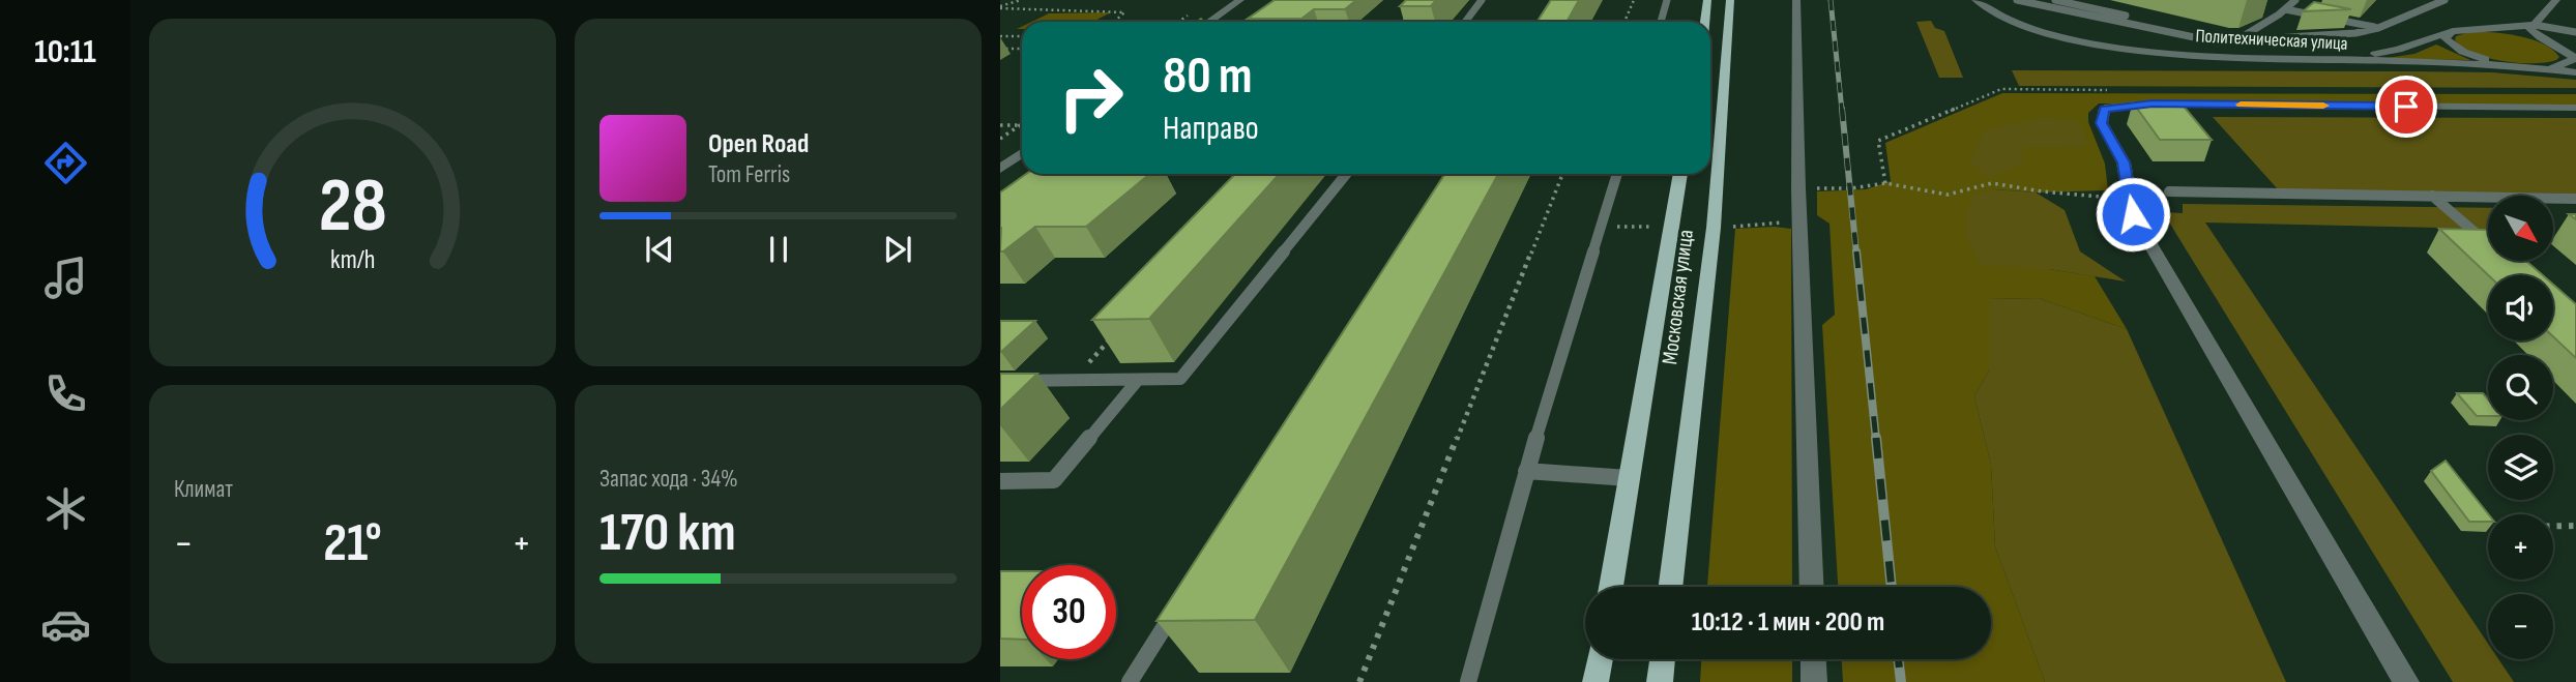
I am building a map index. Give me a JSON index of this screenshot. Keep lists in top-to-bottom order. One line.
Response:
{"streets":{"main road":["Московская улица"],"street":["Политехническая улица"]},"north":"bottom right","page":{"tabs":"10:11","turn":["80 m","Направо"],"song":["Open Road","Tom Ferris"],"map_buttons":["+","−"],"tile":["Климат",["Запас хода · 34%","170 km"]],"heat":["−","21°","+"],"limit":"30","trip":"10:12 · 1 мин · 200 m","gauge":["28","km/h"]}}
